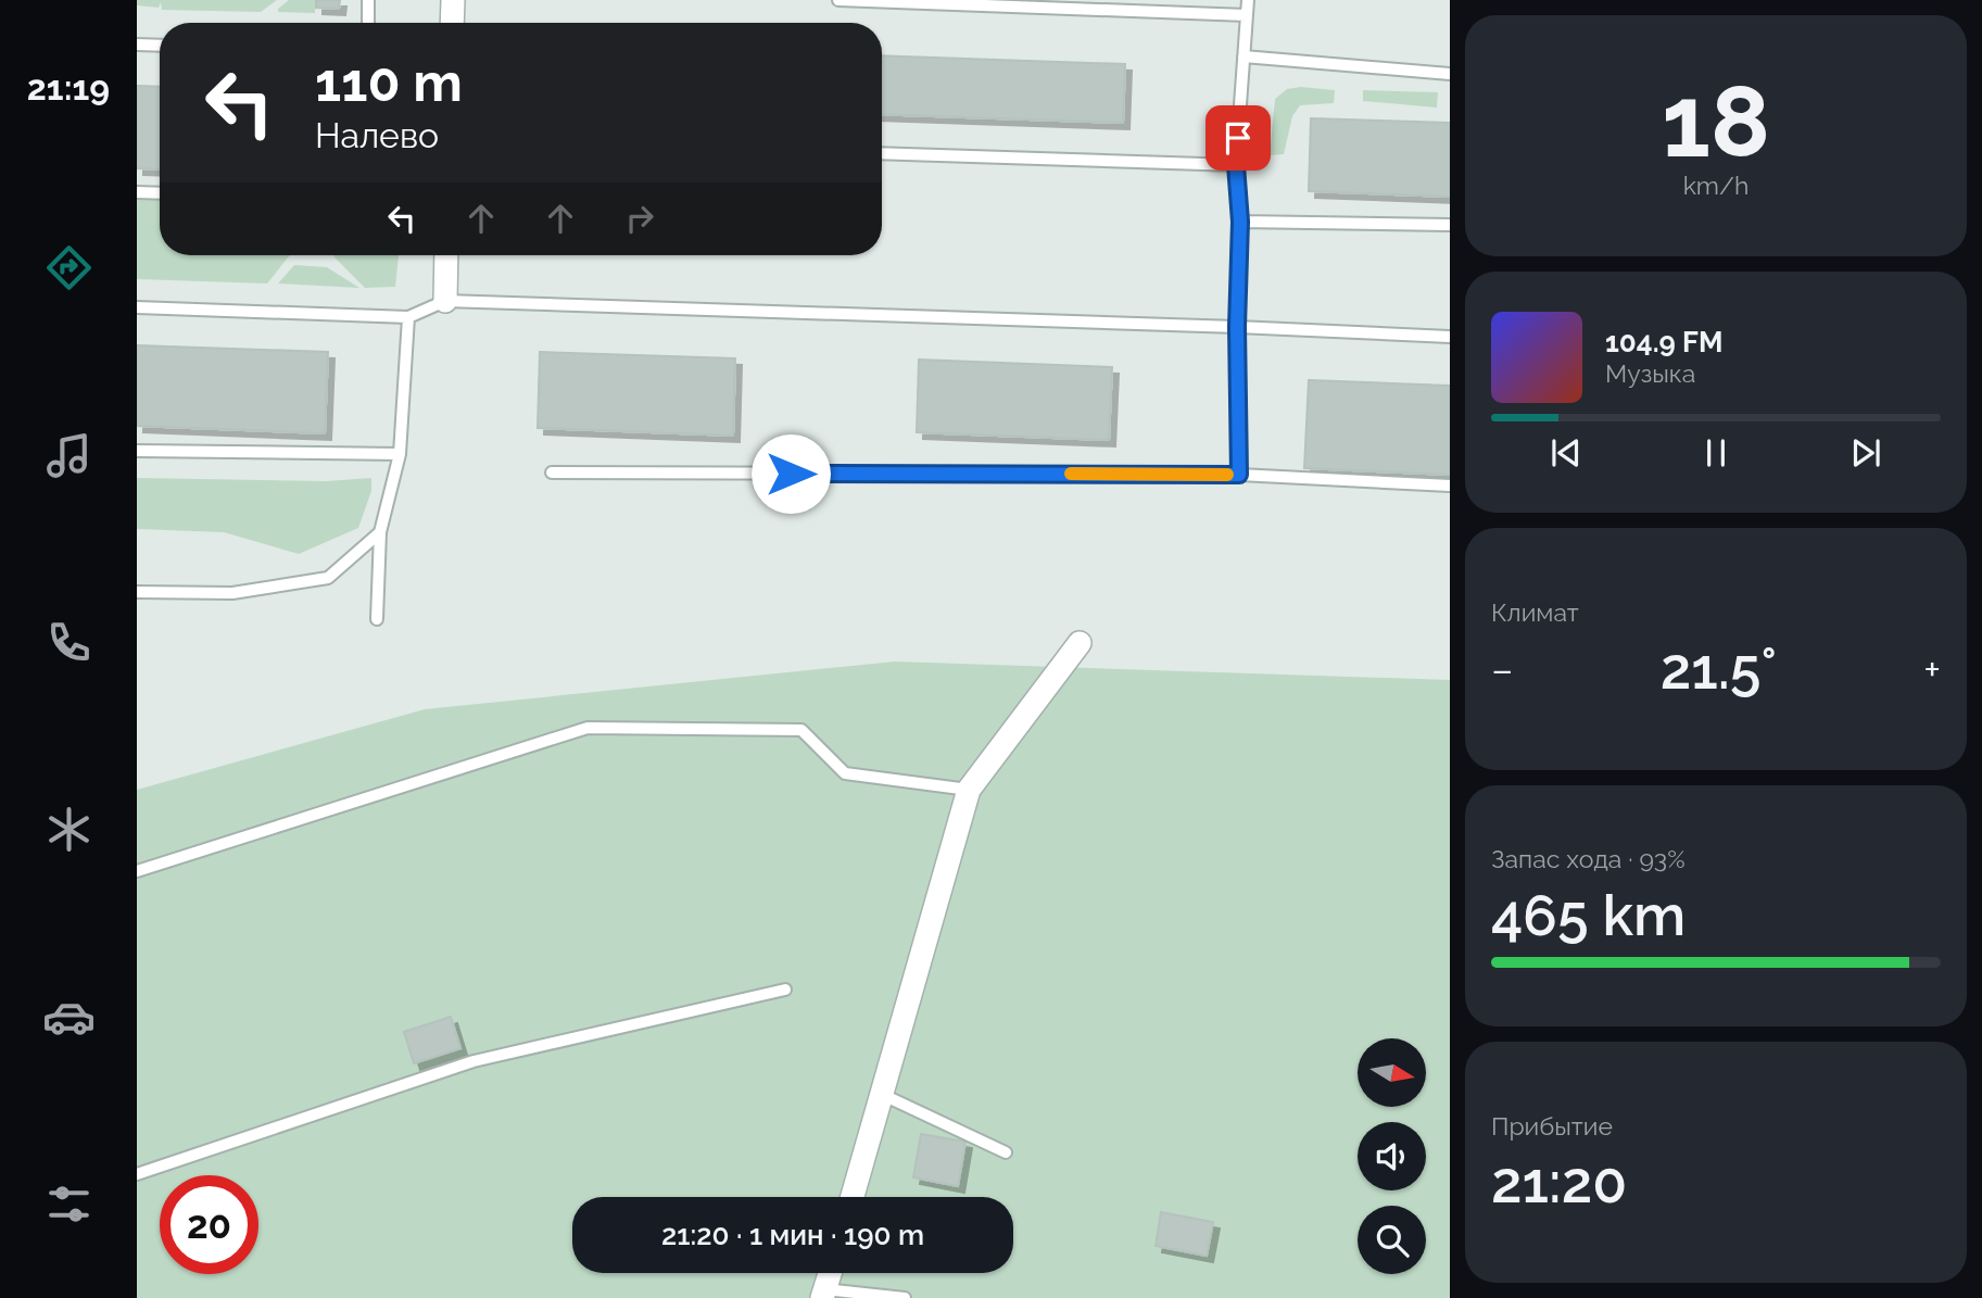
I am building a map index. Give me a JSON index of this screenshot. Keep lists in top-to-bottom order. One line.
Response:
{"north":"right","page":{"tabs":"21:19","tile":[["18","km/h"],"Климат",["Запас хода · 93%","465 km"],["Прибытие","21:20"]],"turn":["110 m","Налево"],"song":["104.9 FM","Музыка"],"heat":["−","21.5°","+"],"limit":"20","trip":"21:20 · 1 мин · 190 m"}}
